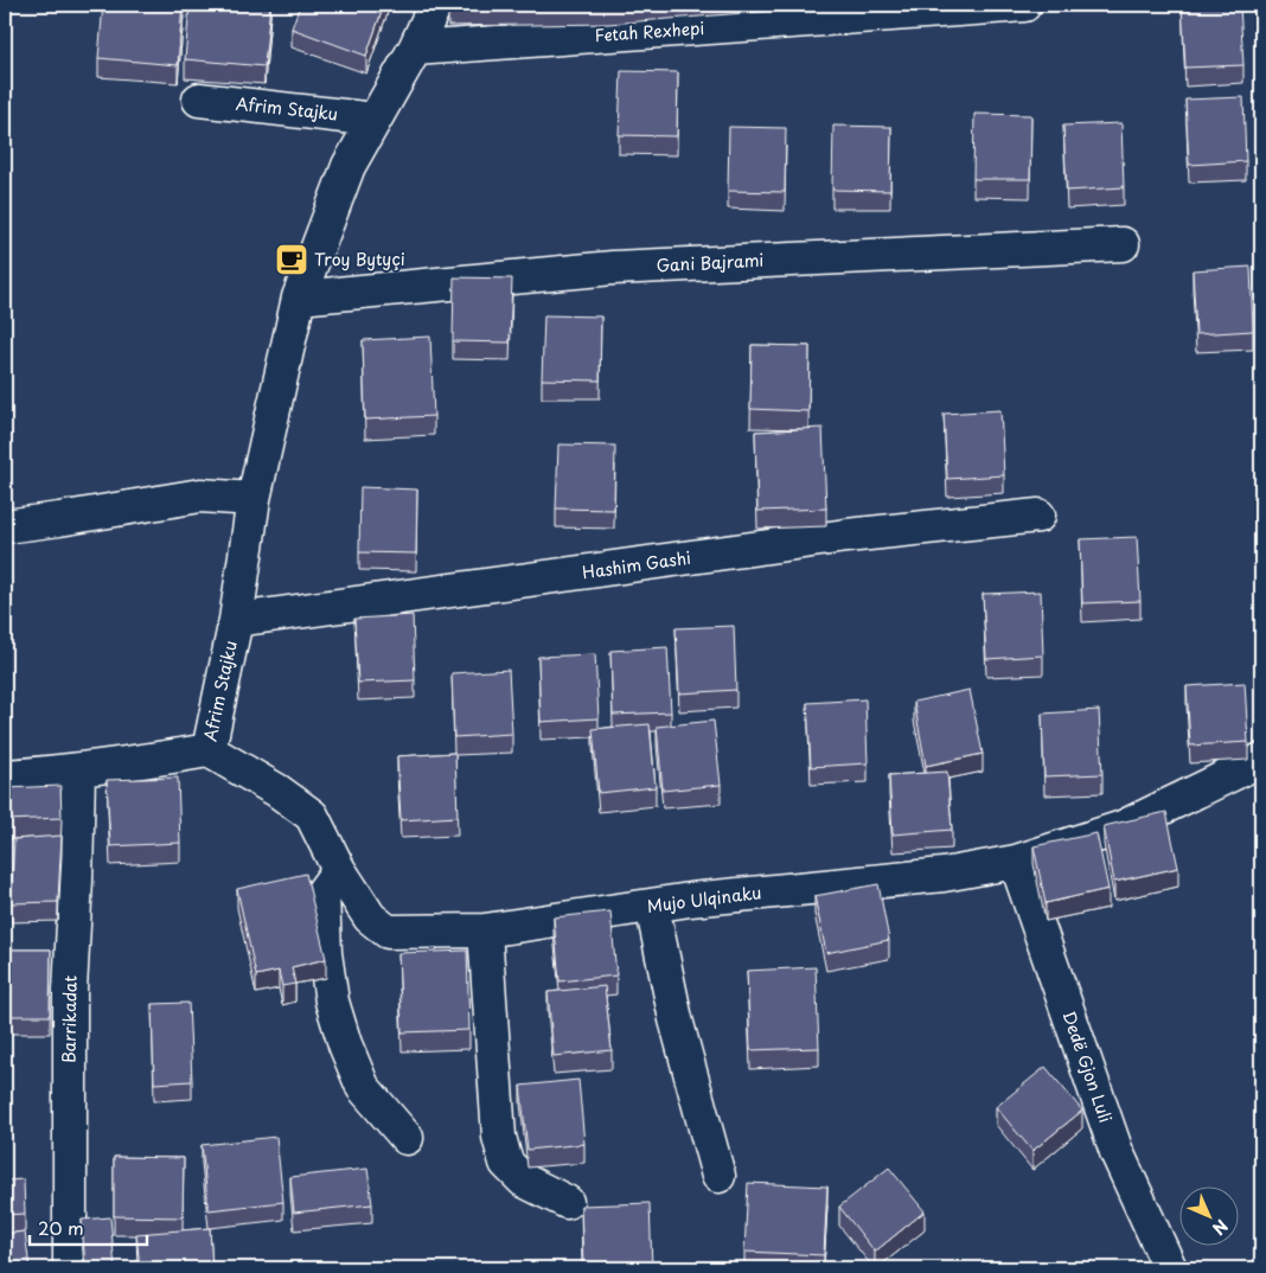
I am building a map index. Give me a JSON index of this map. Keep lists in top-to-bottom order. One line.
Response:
{"streets":{"street":["Fetah Rexhepi","Afrim Stajku","Gani Bajrami","Hashim Gashi","Mujo Ulqinaku","Barrikadat","Dedë Gjon Luli"]},"crossings":[["Fetah Rexhepi","Afrim Stajku"],["Afrim Stajku","Gani Bajrami"],["Afrim Stajku","Hashim Gashi"],["Afrim Stajku","Mujo Ulqinaku"],["Afrim Stajku","Barrikadat"],["Mujo Ulqinaku","Dedë Gjon Luli"]],"places":{"cafe":["Troy Bytyçi"]},"scale_bar":"20 m","north":"bottom right"}
